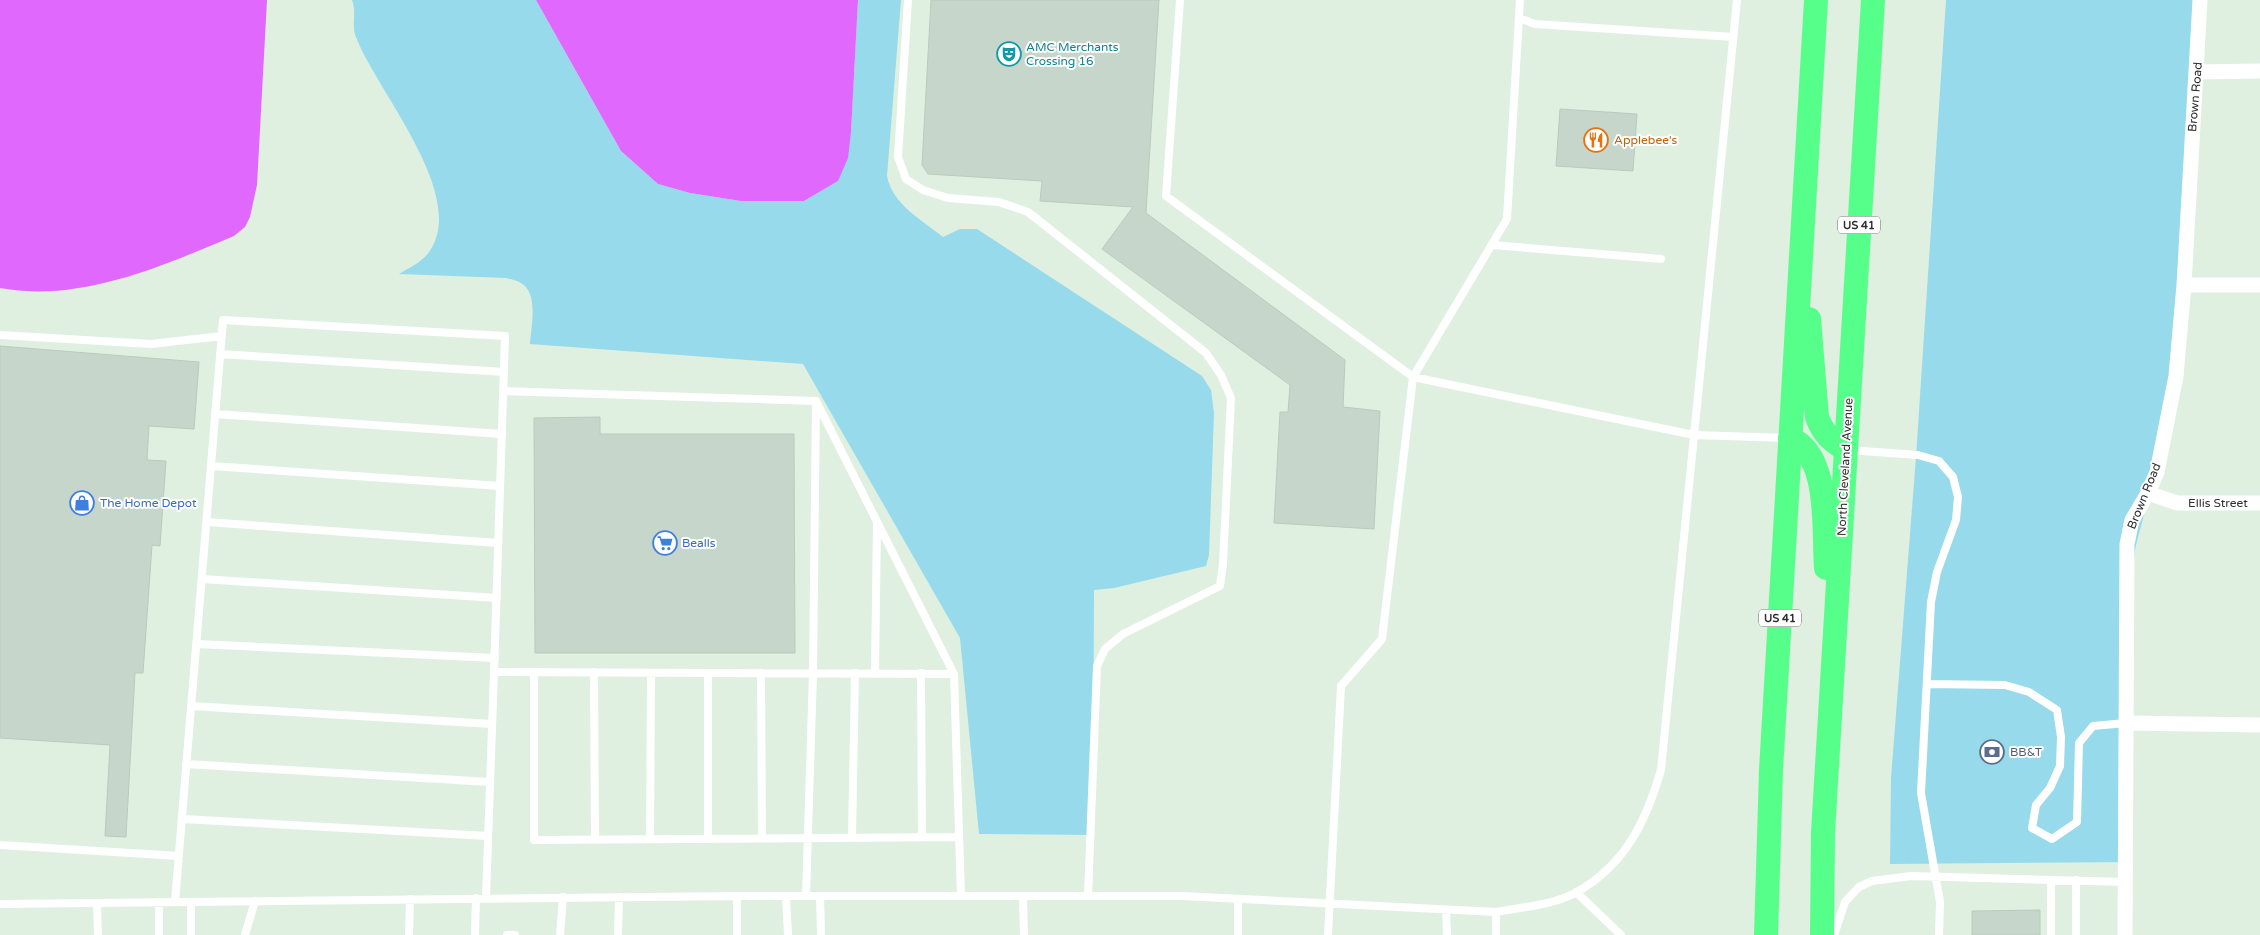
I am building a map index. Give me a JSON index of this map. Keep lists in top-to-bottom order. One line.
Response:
{"streets":{"main road":["US 41","North Cleveland Avenue"],"street":["Brown Road","Ellis Street"]},"crossings":[["Brown Road","Ellis Street"]],"places":{"theatre":["AMC Merchants Crossing 16"],"restaurant":["Applebee's"],"shop":["The Home Depot"],"supermarket":["Bealls"],"bank":["BB&T"]}}
